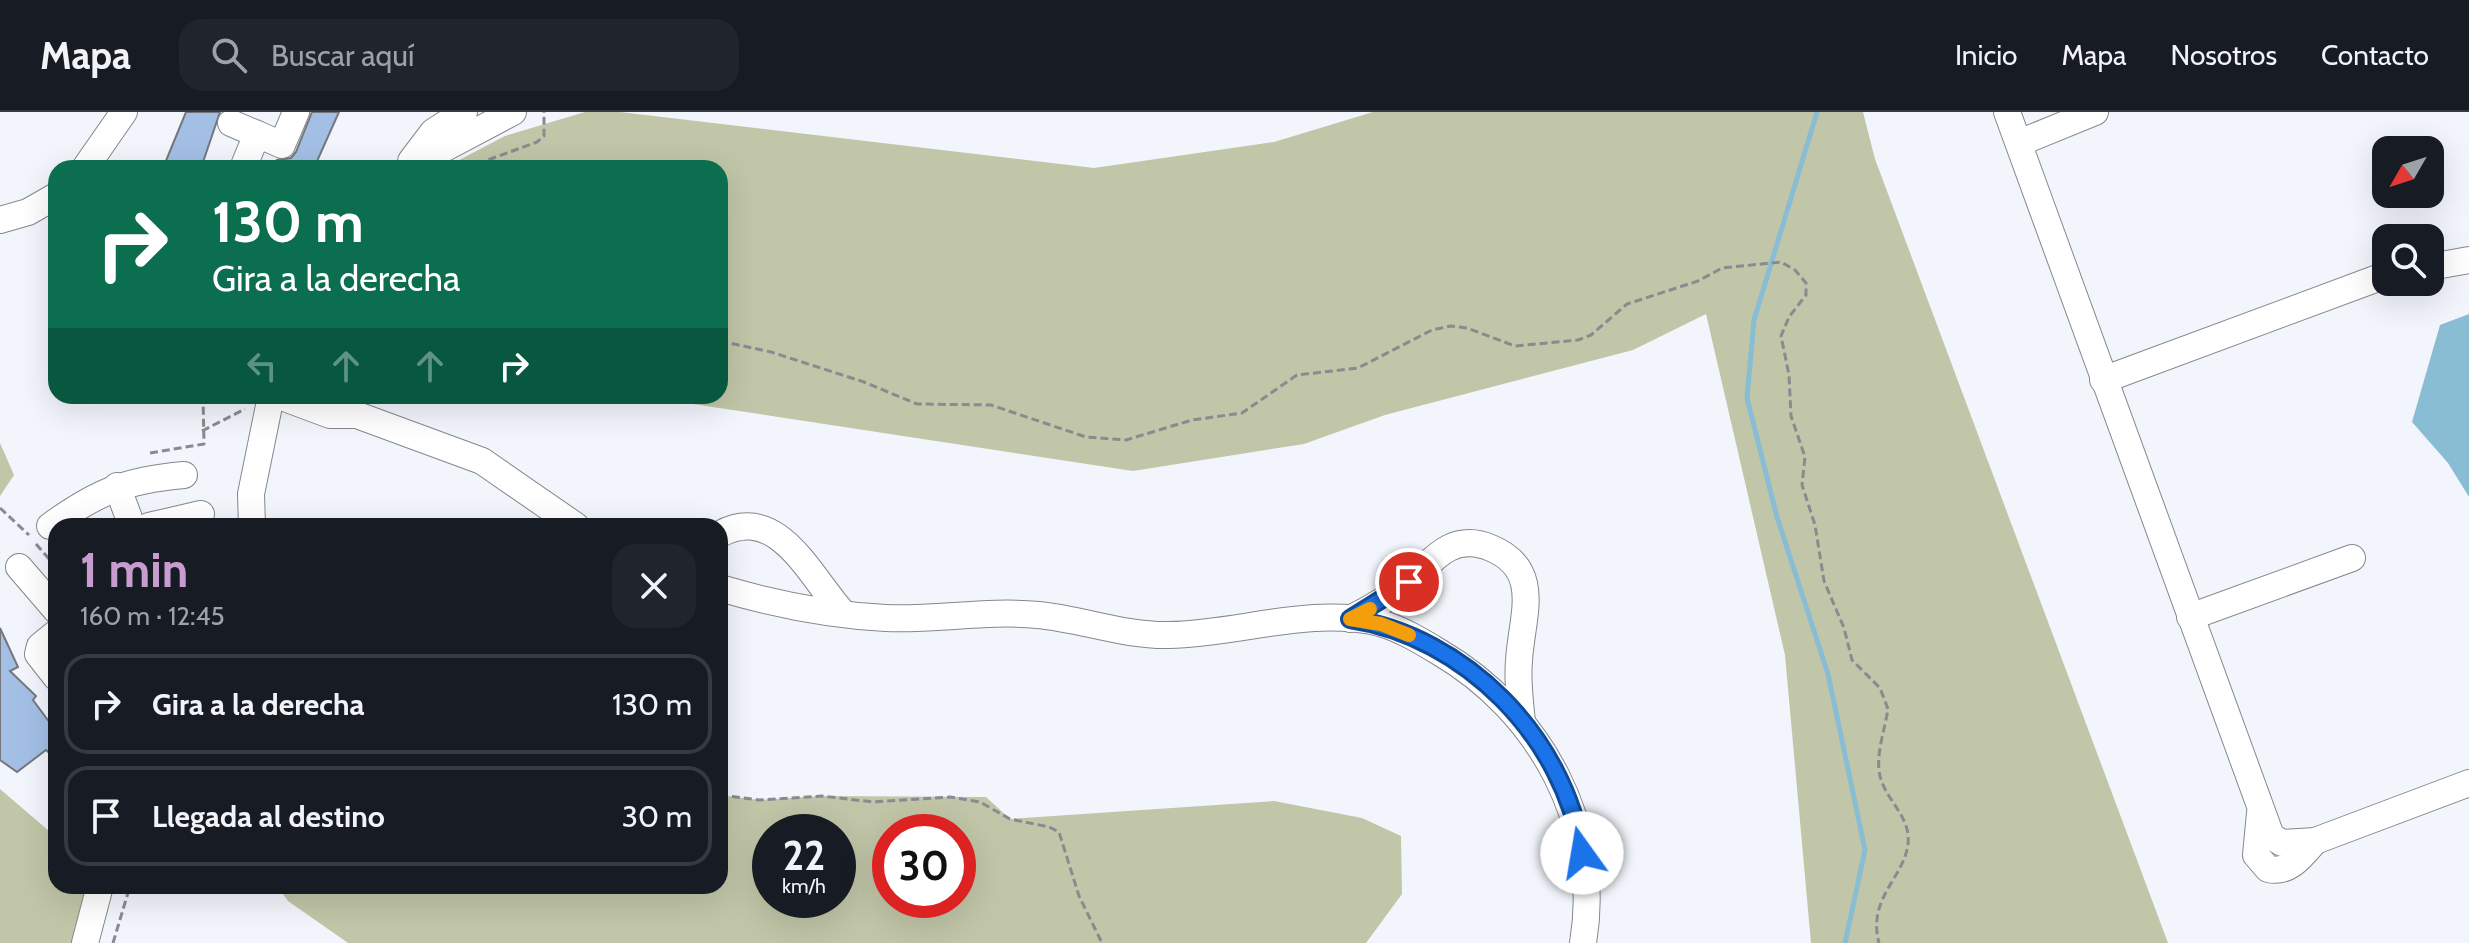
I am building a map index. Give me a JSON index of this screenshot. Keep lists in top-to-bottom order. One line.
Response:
{"north":"bottom left","page":{"header":"Mapa","search":"Buscar aquí","nav":["Inicio","Mapa","Nosotros","Contacto"],"turn":["130 m","Gira a la derecha"],"heading":["1 min","160 m · 12:45"],"list":[{"name":"Gira a la derecha","value":"130 m"},{"name":"Llegada al destino","value":"30 m"}],"speed":"22 km/h","limit":"30"}}
